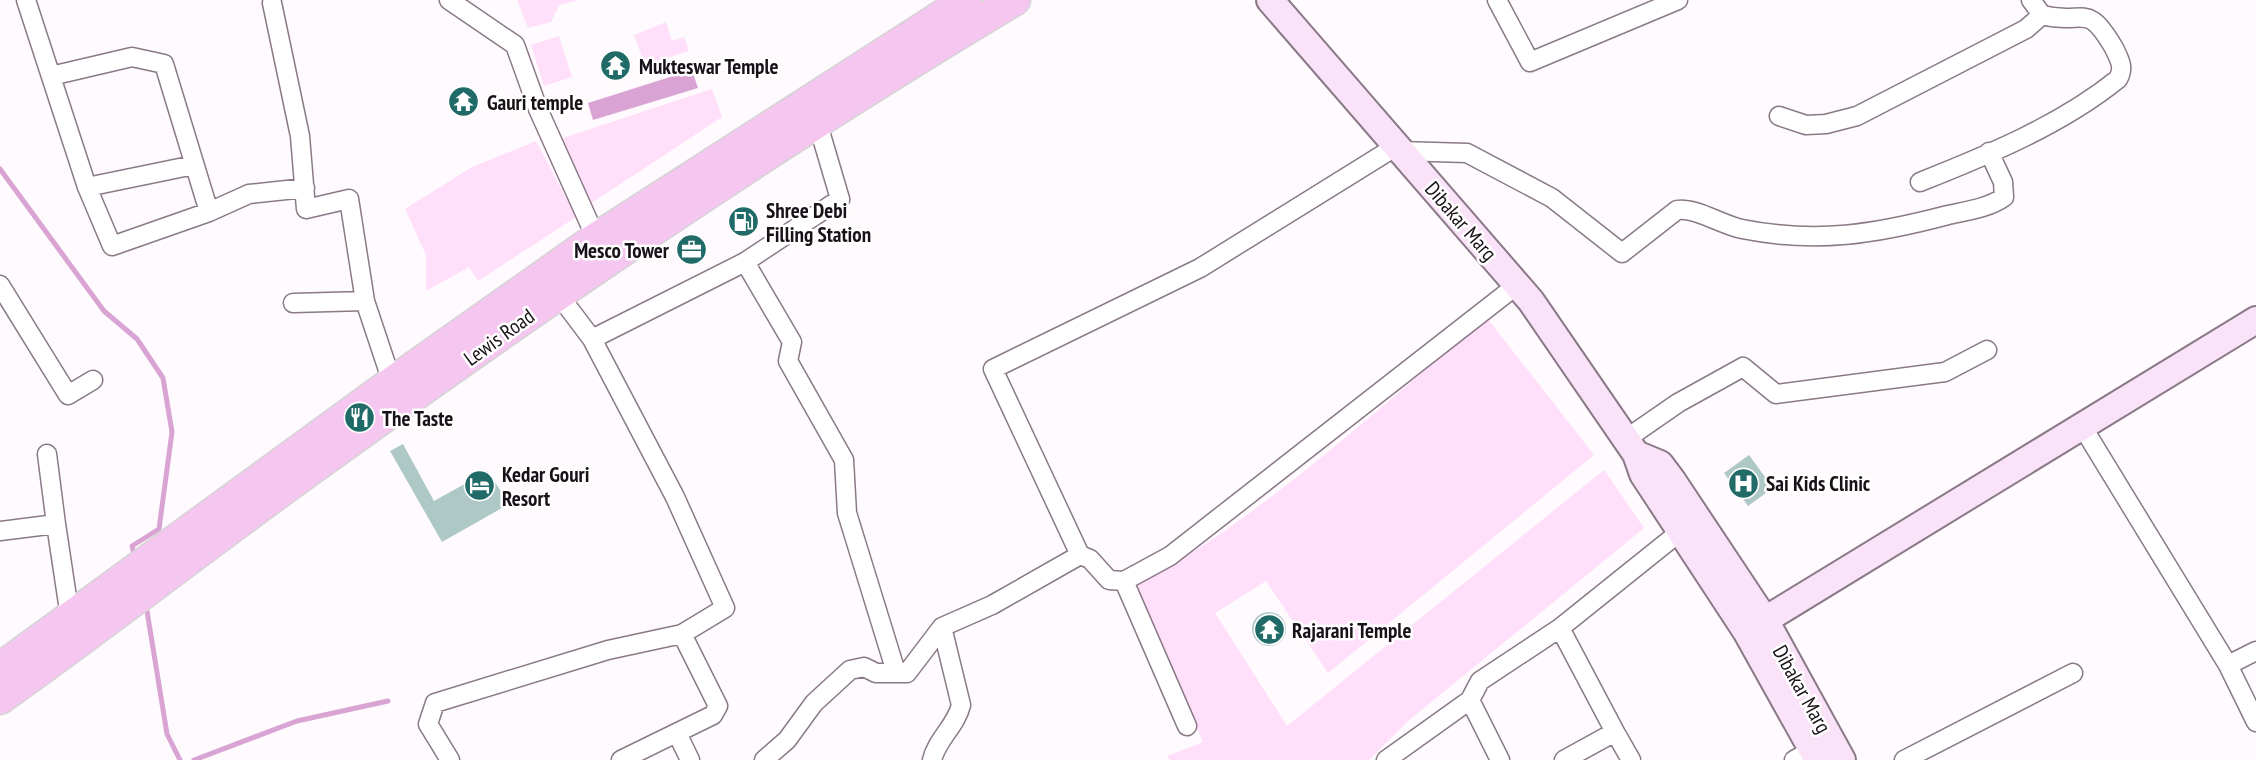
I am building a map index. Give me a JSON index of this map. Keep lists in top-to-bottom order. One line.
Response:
{"streets":{"main road":["Dibakar Marg","Lewis Road"]},"places":{"temple":["Mukteswar Temple","Gauri temple","Rajarani Temple"],"fuel station":["Shree Debi Filling Station"],"office":["Mesco Tower"],"restaurant":["The Taste"],"hospital":["Sai Kids Clinic"],"hotel":["Kedar Gouri Resort"]}}
